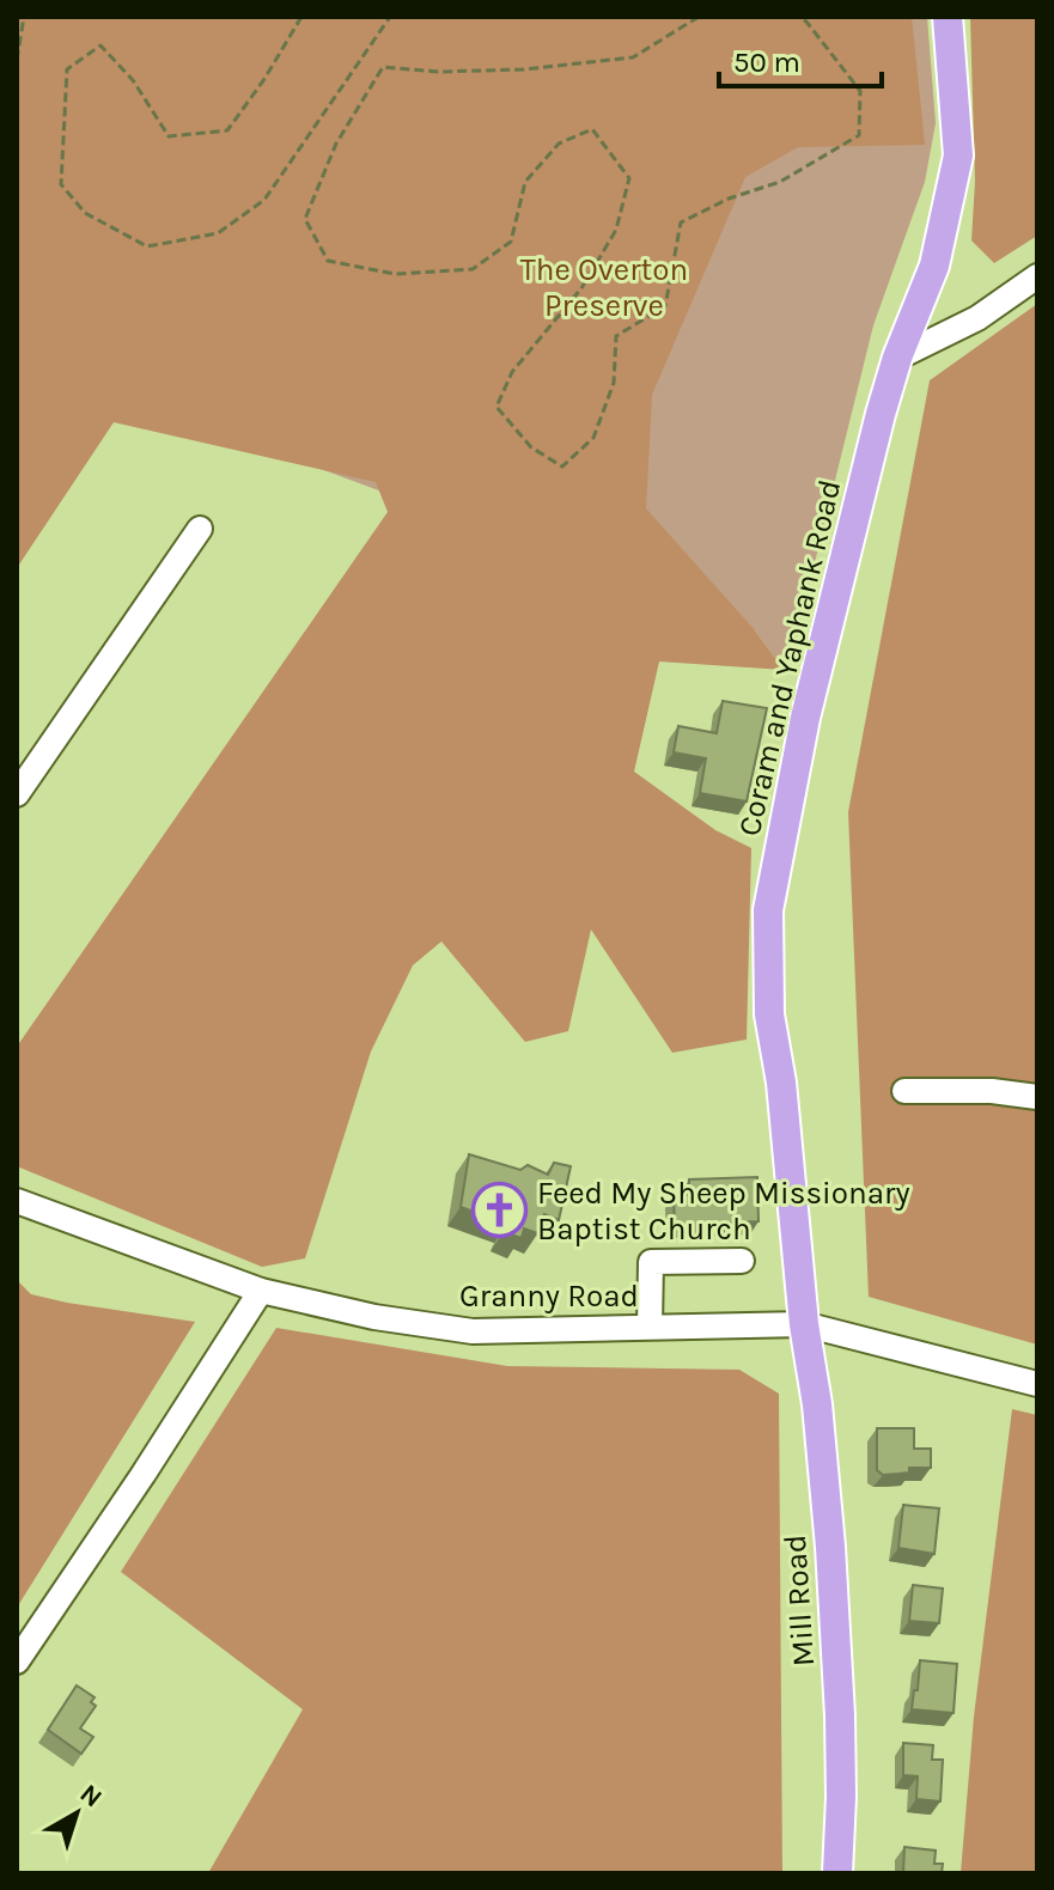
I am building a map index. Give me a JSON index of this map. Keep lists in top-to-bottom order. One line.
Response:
{"streets":{"main road":["Coram and Yaphank Road","Mill Road"],"street":["Granny Road"]},"crossings":[["Coram and Yaphank Road","Granny Road"],["Coram and Yaphank Road","Mill Road"],["Granny Road","Mill Road"]],"parks":["The Overton Preserve"],"places":{"church":["Feed My Sheep Missionary Baptist Church"]},"scale_bar":"50 m","north":"top right"}
